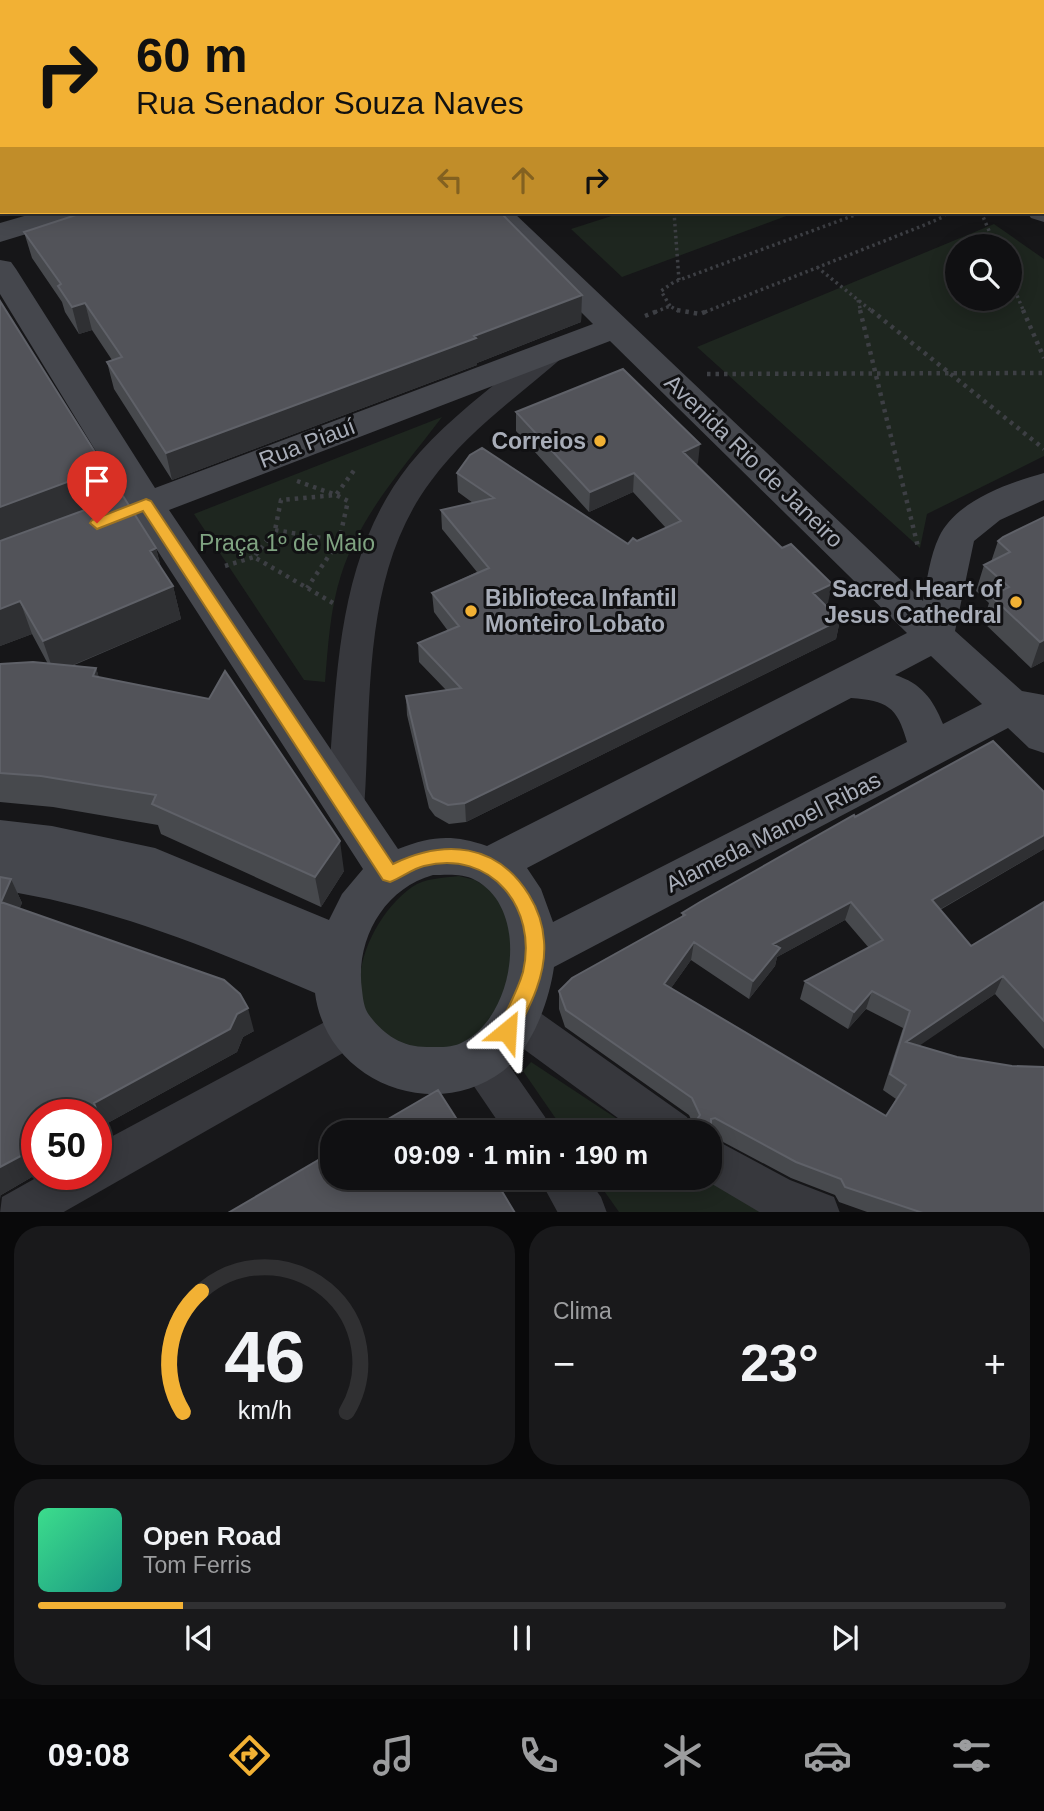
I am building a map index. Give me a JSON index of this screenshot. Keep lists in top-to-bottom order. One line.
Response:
{"streets":{"main road":["Rua Piauí","Avenida Rio de Janeiro","Alameda Manoel Ribas"]},"crossings":[["Rua Piauí","Avenida Rio de Janeiro"],["Avenida Rio de Janeiro","Alameda Manoel Ribas"]],"parks":["Praça 1º de Maio"],"places":["Correios","Sacred Heart of Jesus Cathedral","Biblioteca Infantil Monteiro Lobato"],"page":{"turn":["60 m","Rua Senador Souza Naves"],"limit":"50","trip":"09:09 · 1 min · 190 m","tile":"Clima","heat":["−","23°","+"],"song":["Open Road","Tom Ferris"],"tabs":"09:08","gauge":["46","km/h"]}}
